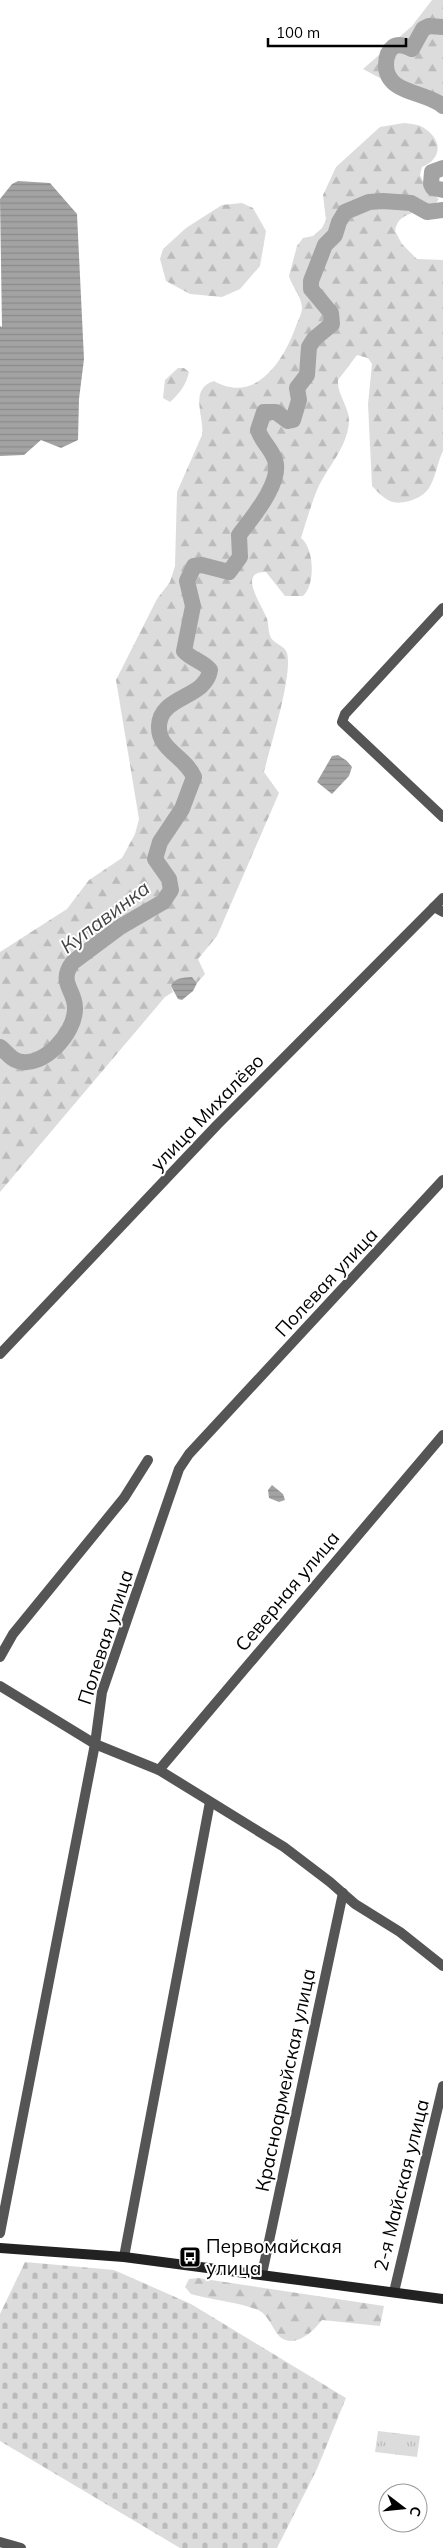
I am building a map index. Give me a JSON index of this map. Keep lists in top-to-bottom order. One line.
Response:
{"streets":{"street":["улица Михалёво","Полевая улица","Северная улица","Красноармейская улица","2-я Майская улица"]},"water":["Купавинка"],"places":{"bus stop":["Первомайская улица"]},"scale_bar":"100 m","north":"right"}
